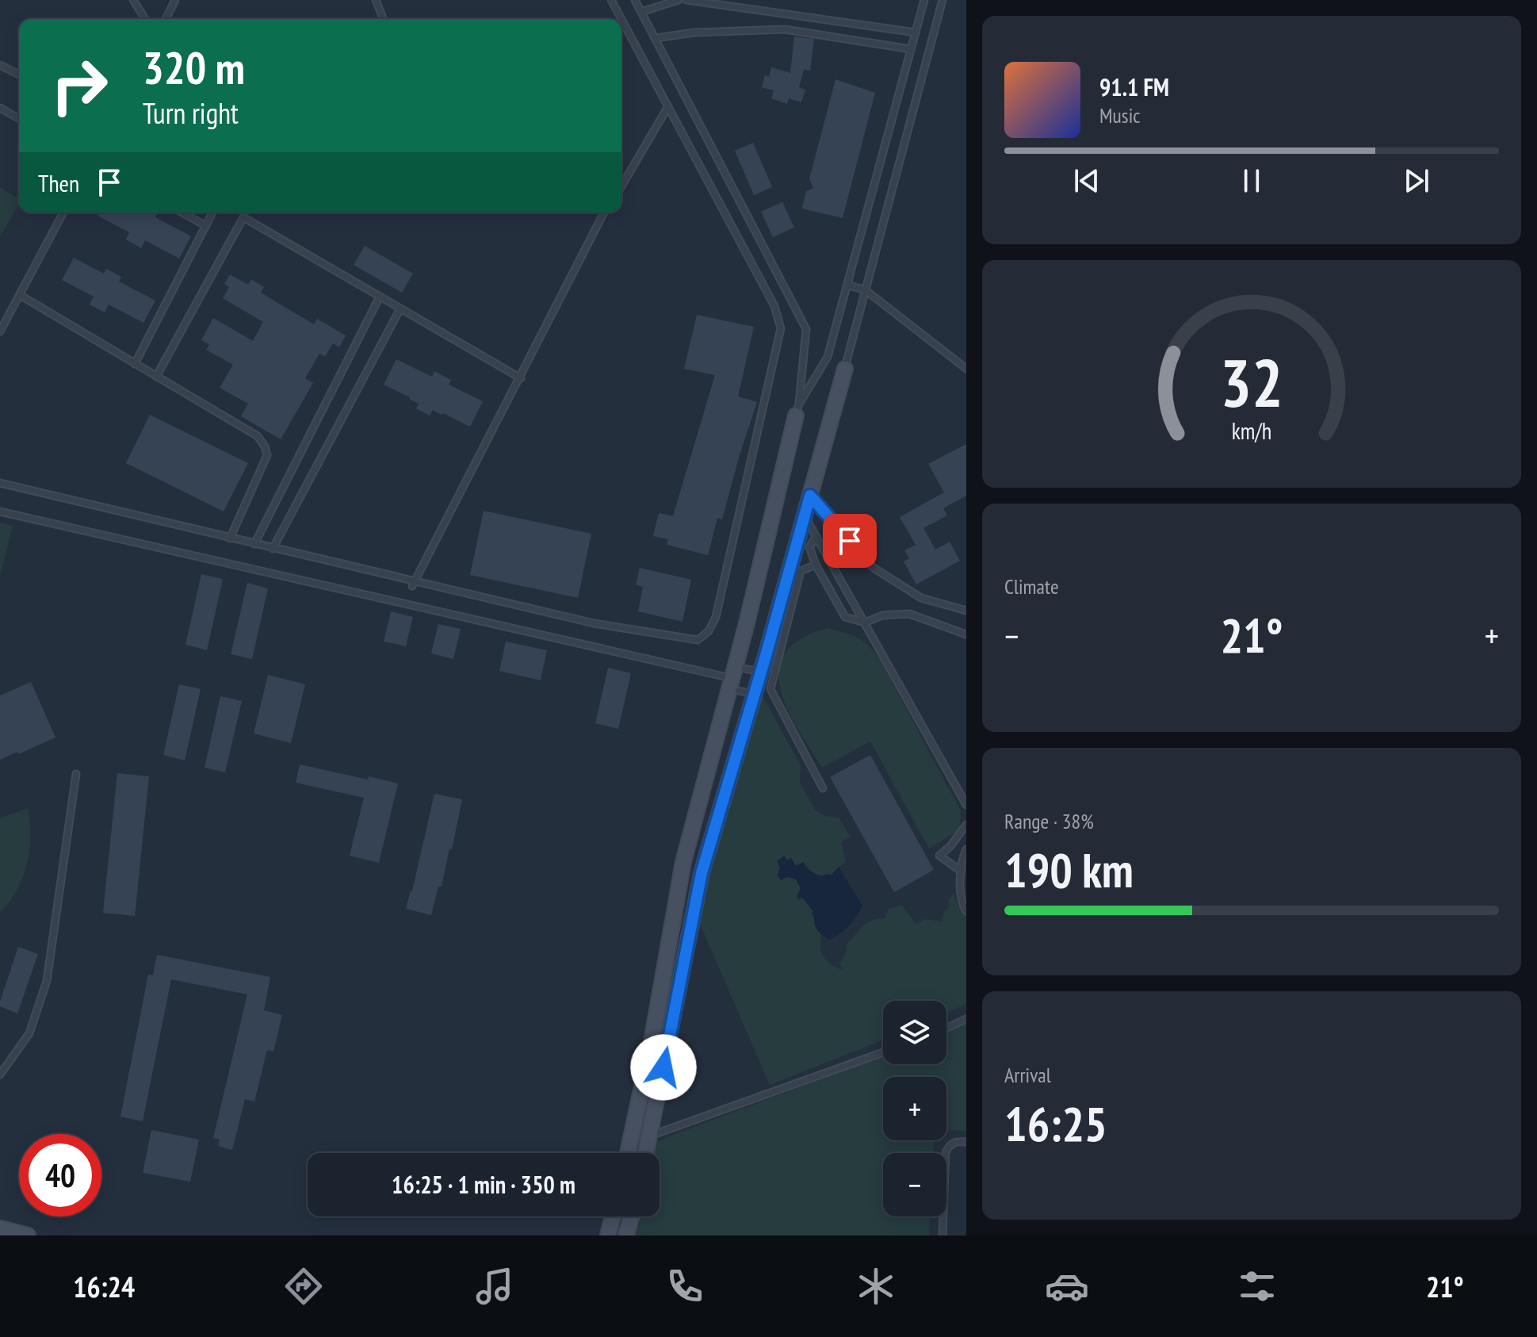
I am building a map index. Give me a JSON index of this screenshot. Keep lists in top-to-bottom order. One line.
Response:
{"page":{"turn":["320 m","Turn right"],"song":["91.1 FM","Music"],"then":"Then","tile":["Climate",["Range · 38%","190 km"],["Arrival","16:25"]],"heat":["−","21°","+"],"map_buttons":["+","−"],"limit":"40","trip":"16:25 · 1 min · 350 m","tabs":["16:24","21°"],"gauge":["32","km/h"]}}
